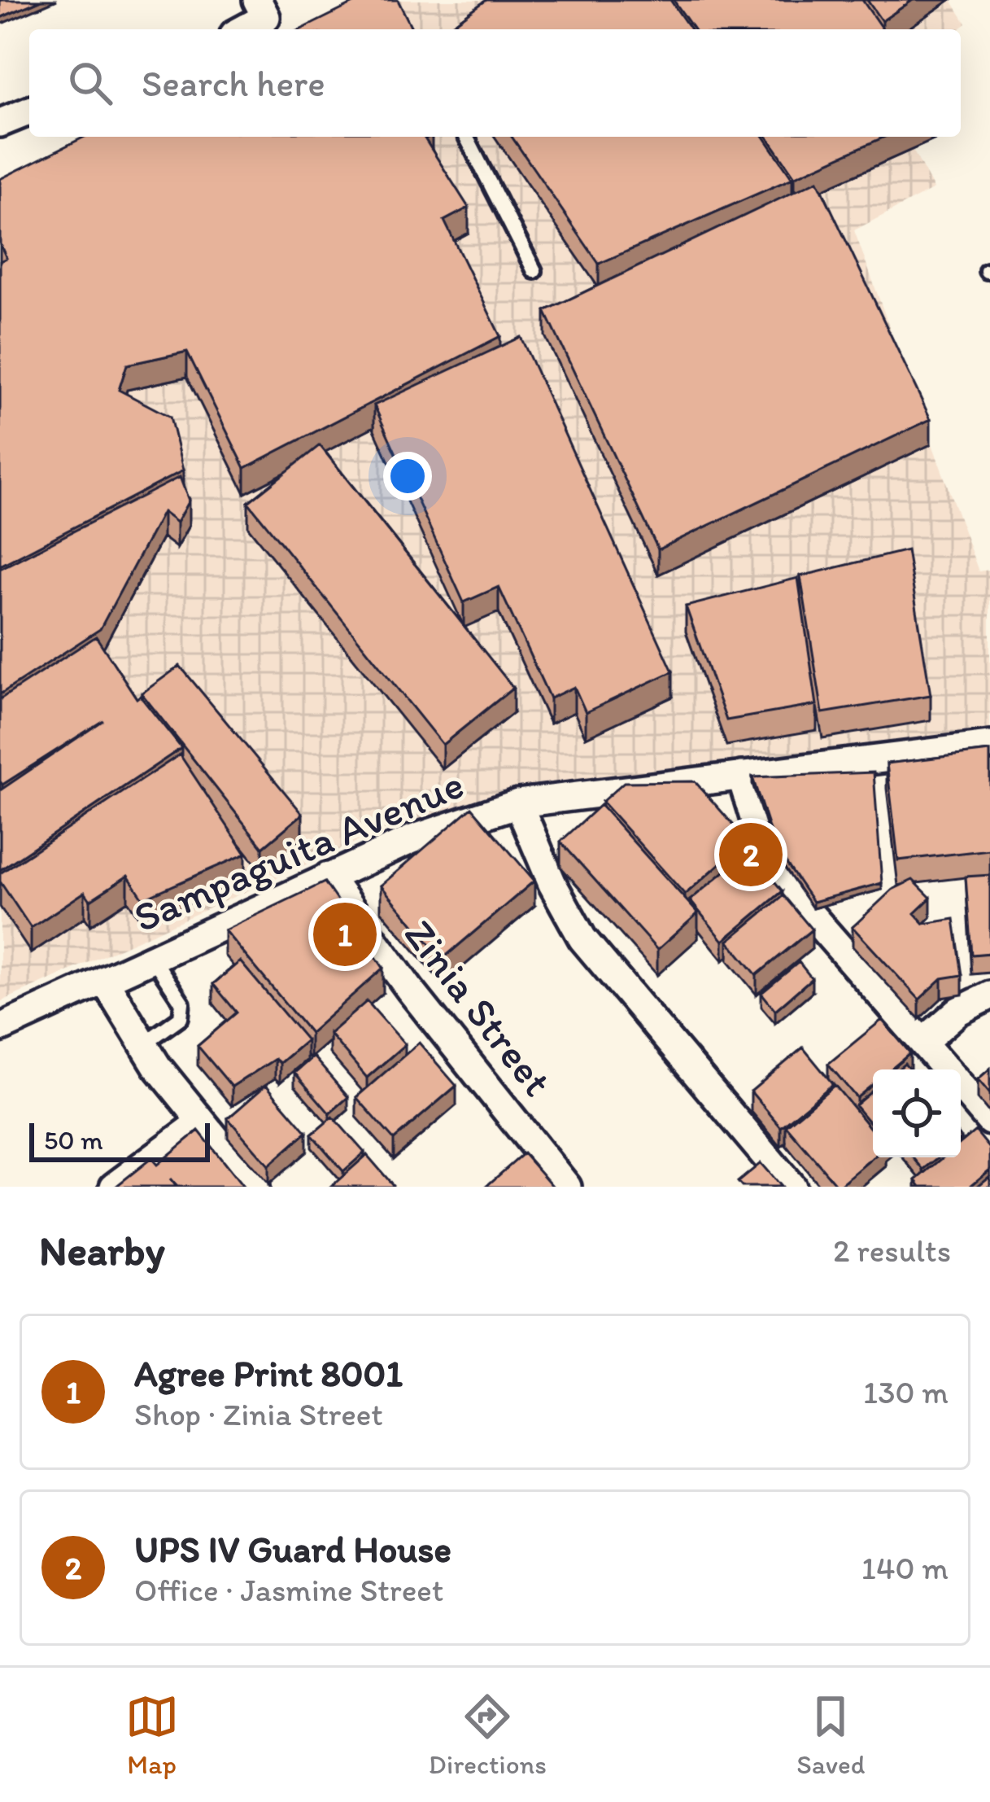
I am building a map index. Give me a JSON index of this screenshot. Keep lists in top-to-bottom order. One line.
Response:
{"streets":{"street":["Sampaguita Avenue","Zinia Street"]},"crossings":[["Sampaguita Avenue","Zinia Street"]],"scale_bar":"50 m","page":{"search":"Search here","pins":["2","1"],"scale":"50 m","heading":["Nearby","2 results"],"list":[{"mark":"1","name":"Agree Print 8001","note":"Shop · Zinia Street","value":"130 m"},{"mark":"2","name":"UPS IV Guard House","note":"Office · Jasmine Street","value":"140 m"}],"nav":["Map","Directions","Saved"]}}
